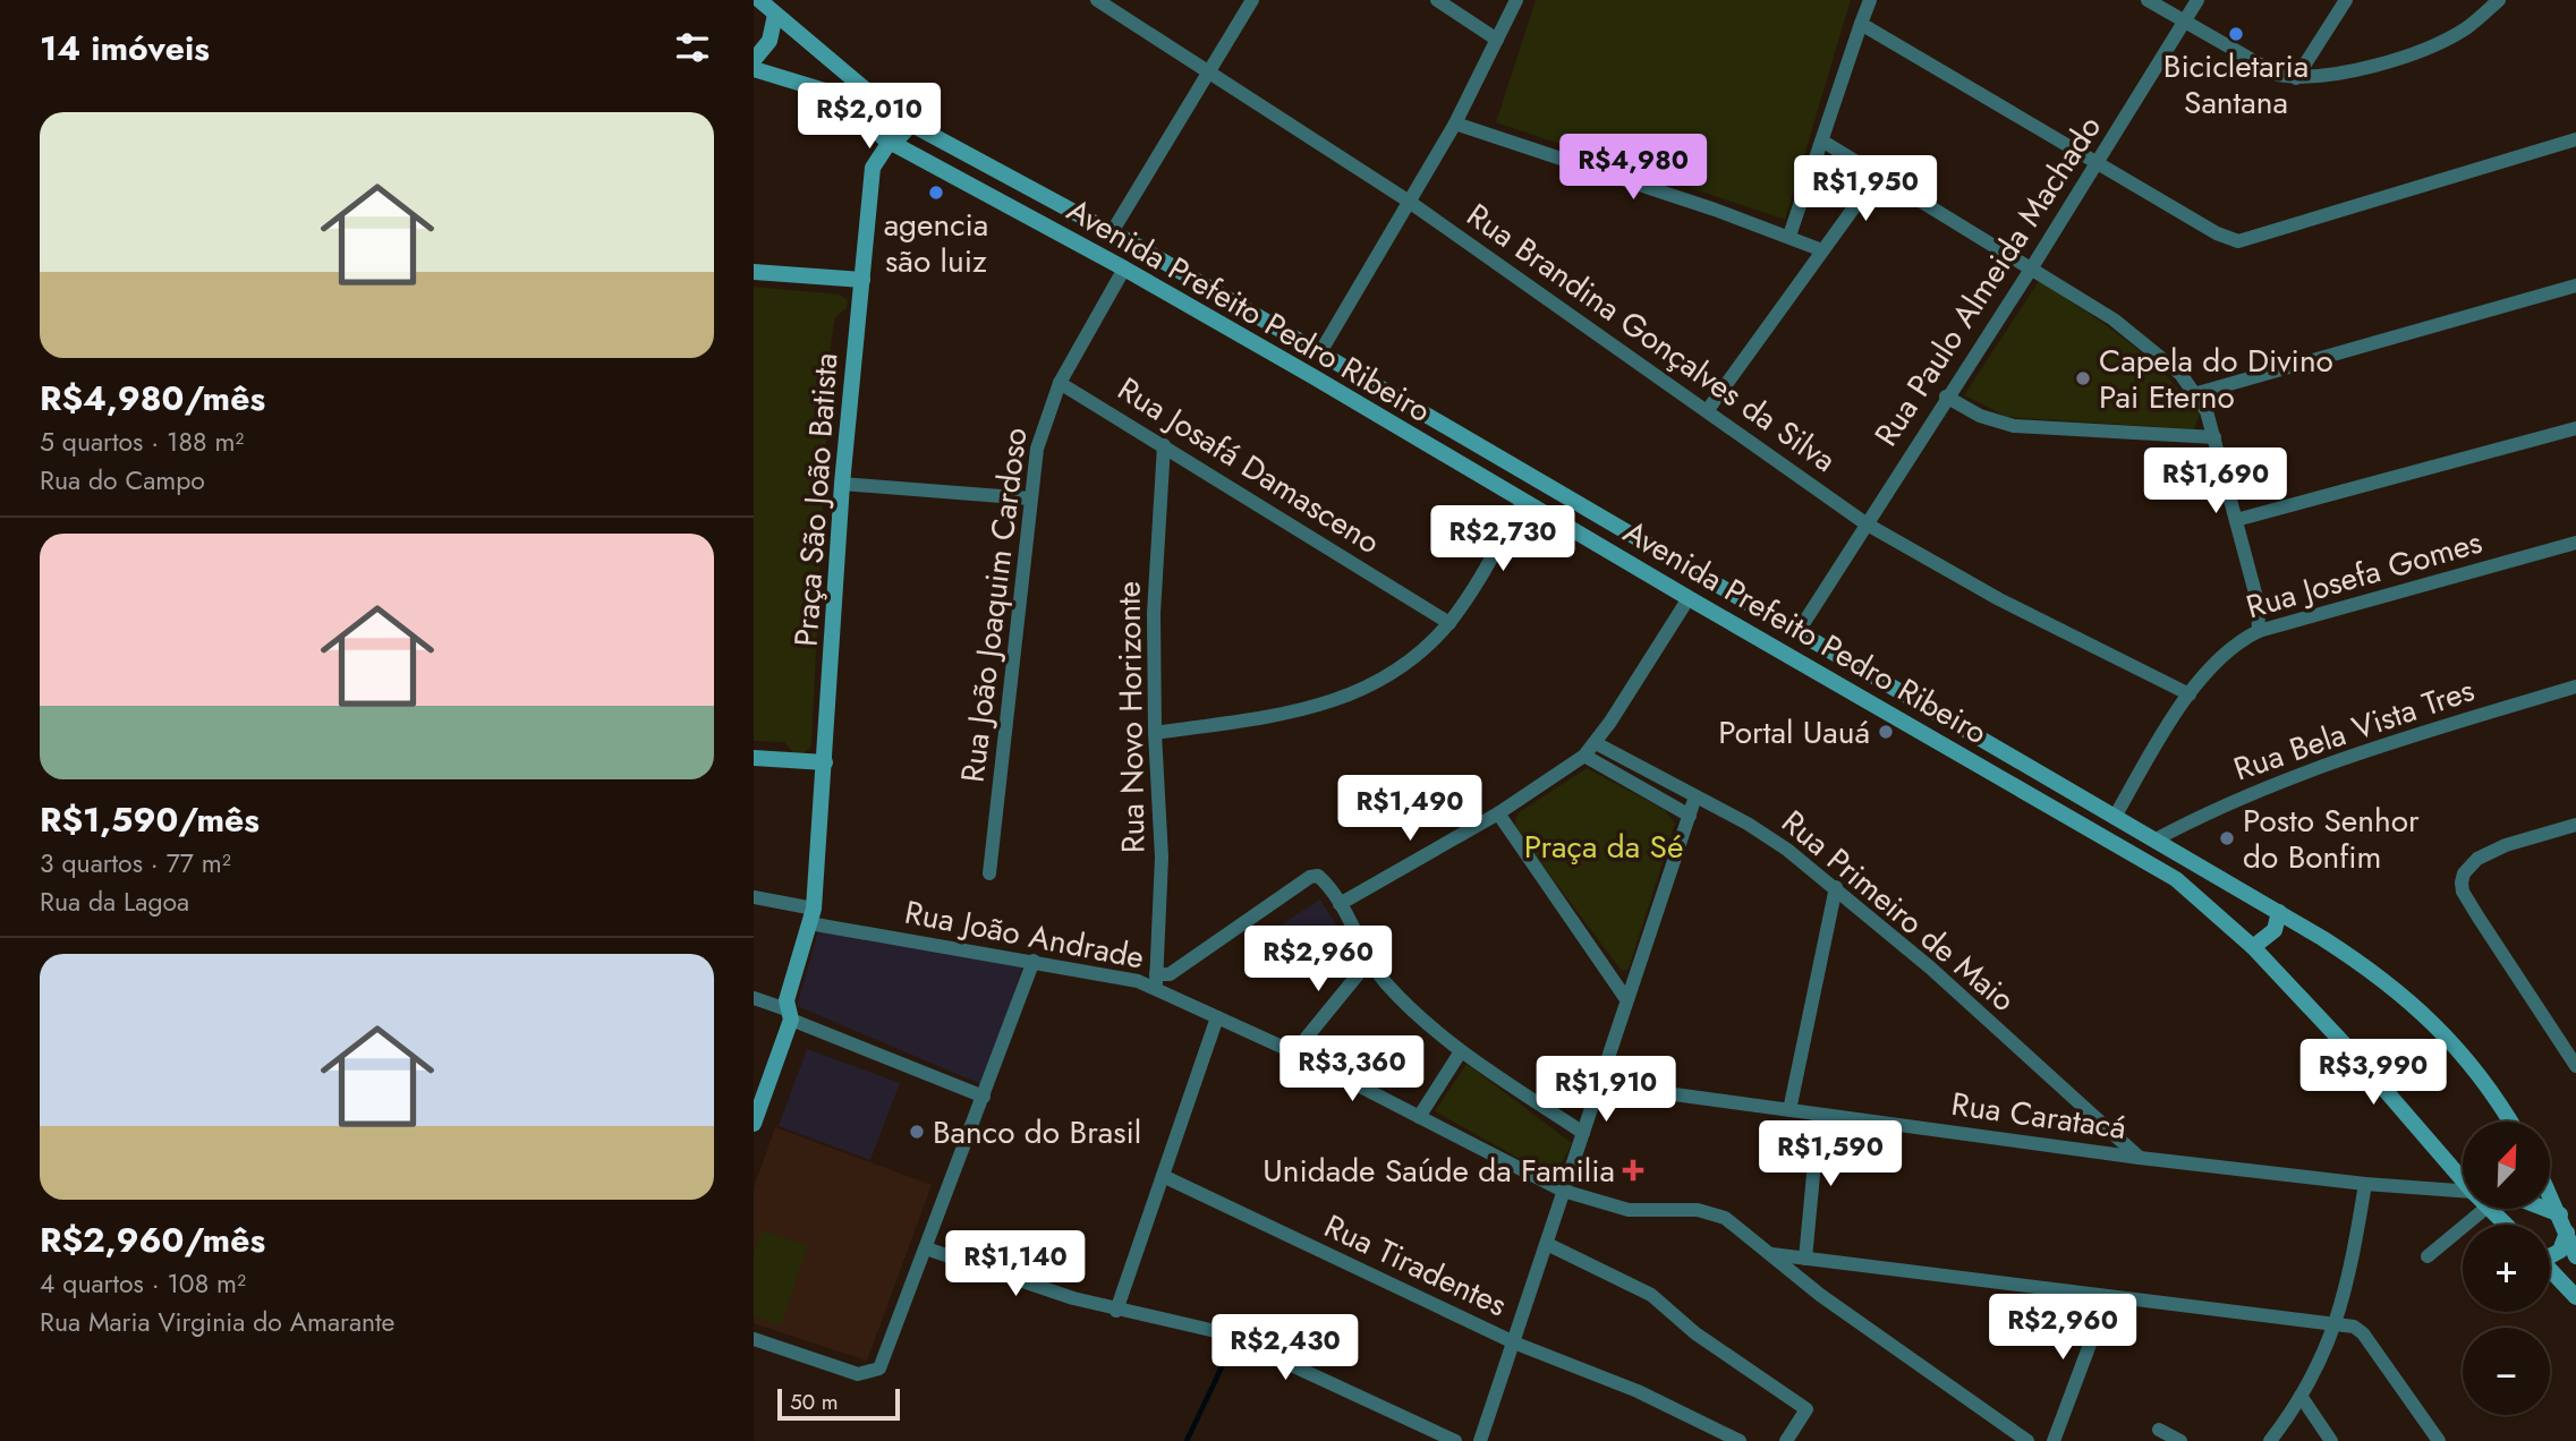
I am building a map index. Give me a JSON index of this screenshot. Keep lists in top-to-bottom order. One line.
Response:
{"streets":{"main road":["Avenida Prefeito Pedro Ribeiro","Praça São João Batista"],"street":["Rua Paulo Almeida Machado","Rua Brandina Gonçalves da Silva","Rua Josafá Damasceno","Rua Josefa Gomes","Rua João Joaquim Cardoso","Rua Novo Horizonte","Rua Bela Vista Tres","Rua Primeiro de Maio","Rua João Andrade","Rua Caratacá","Rua Tiradentes"]},"crossings":[["Rua Paulo Almeida Machado","Avenida Prefeito Pedro Ribeiro"],["Rua Paulo Almeida Machado","Rua Brandina Gonçalves da Silva"],["Avenida Prefeito Pedro Ribeiro","Praça São João Batista"],["Avenida Prefeito Pedro Ribeiro","Rua Josefa Gomes"],["Avenida Prefeito Pedro Ribeiro","Rua João Joaquim Cardoso"],["Avenida Prefeito Pedro Ribeiro","Rua Bela Vista Tres"],["Rua Brandina Gonçalves da Silva","Rua Josefa Gomes"],["Rua Josafá Damasceno","Rua João Joaquim Cardoso"],["Rua Josafá Damasceno","Rua Novo Horizonte"],["Praça São João Batista","Rua João Andrade"],["Rua Novo Horizonte","Rua João Andrade"],["Rua Primeiro de Maio","Rua Caratacá"]],"parks":["Praça da Sé"],"places":{"other":["Bicicletaria Santana","agencia são luiz","Capela do Divino Pai Eterno","Portal Uauá","Posto Senhor do Bonfim","Banco do Brasil"],"health":["Unidade Saúde da Familia"]},"scale_bar":"50 m","north":"top right","page":{"heading":"14 imóveis","price":["R$2,010","R$4,980","R$1,950","R$1,690","R$2,730","R$1,490","R$2,960","R$3,360","R$3,990","R$1,910","R$1,590","R$1,140","R$2,960","R$2,430"],"list":[{"name":"R$4,980/mês","note":"5 quartos · 188 m² · Rua do Campo"},{"name":"R$1,590/mês","note":"3 quartos · 77 m² · Rua da Lagoa"},{"name":"R$2,960/mês","note":"4 quartos · 108 m² · Rua Maria Virginia do Amarante"}],"map_buttons":["+","−"],"scale":"50 m"}}
